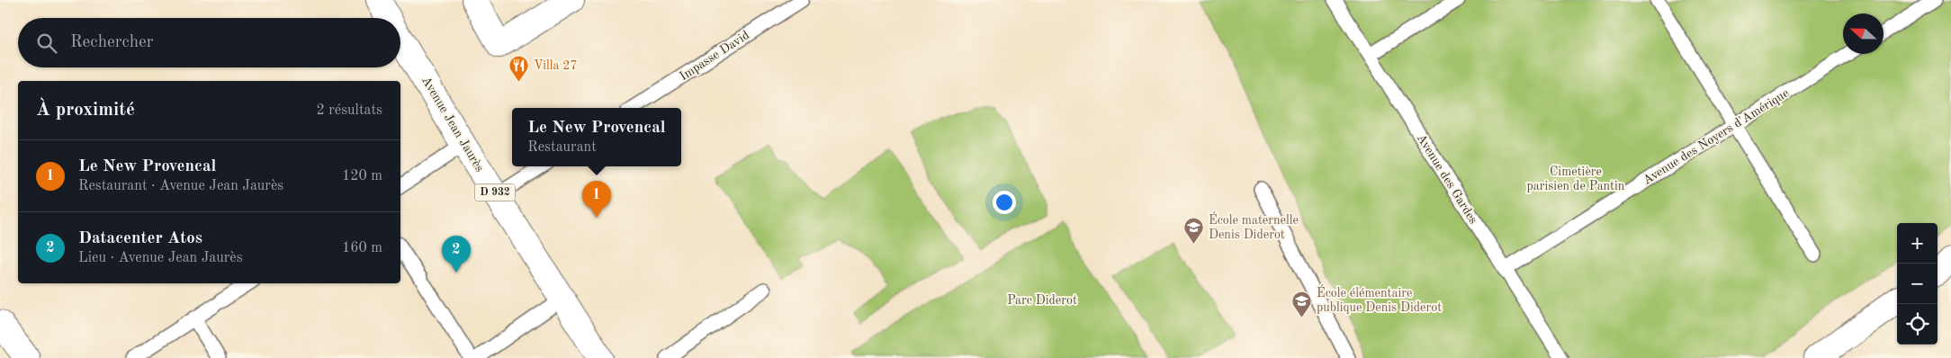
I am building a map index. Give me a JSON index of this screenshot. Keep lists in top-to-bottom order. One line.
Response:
{"streets":{"main road":["Avenue Jean Jaurès","D 932"],"lane":["Impasse David","Avenue des Noyers d'Amérique","Avenue des Gardes"]},"crossings":[["Avenue des Noyers d'Amérique","Avenue des Gardes"]],"parks":["Cimetière parisien de Pantin","Parc Diderot"],"places":{"restaurant":["Villa 27"],"school or university":["École maternelle Denis Diderot","École élémentaire publique Denis Diderot"]},"north":"left","page":{"search":"Rechercher","heading":["À proximité","2 résultats"],"popup":["Le New Provencal","Restaurant"],"list":[{"mark":"1","name":"Le New Provencal","note":"Restaurant · Avenue Jean Jaurès","value":"120 m"},{"mark":"2","name":"Datacenter Atos","note":"Lieu · Avenue Jean Jaurès","value":"160 m"}],"pins":["1","2"],"map_buttons":["+","−"]}}
